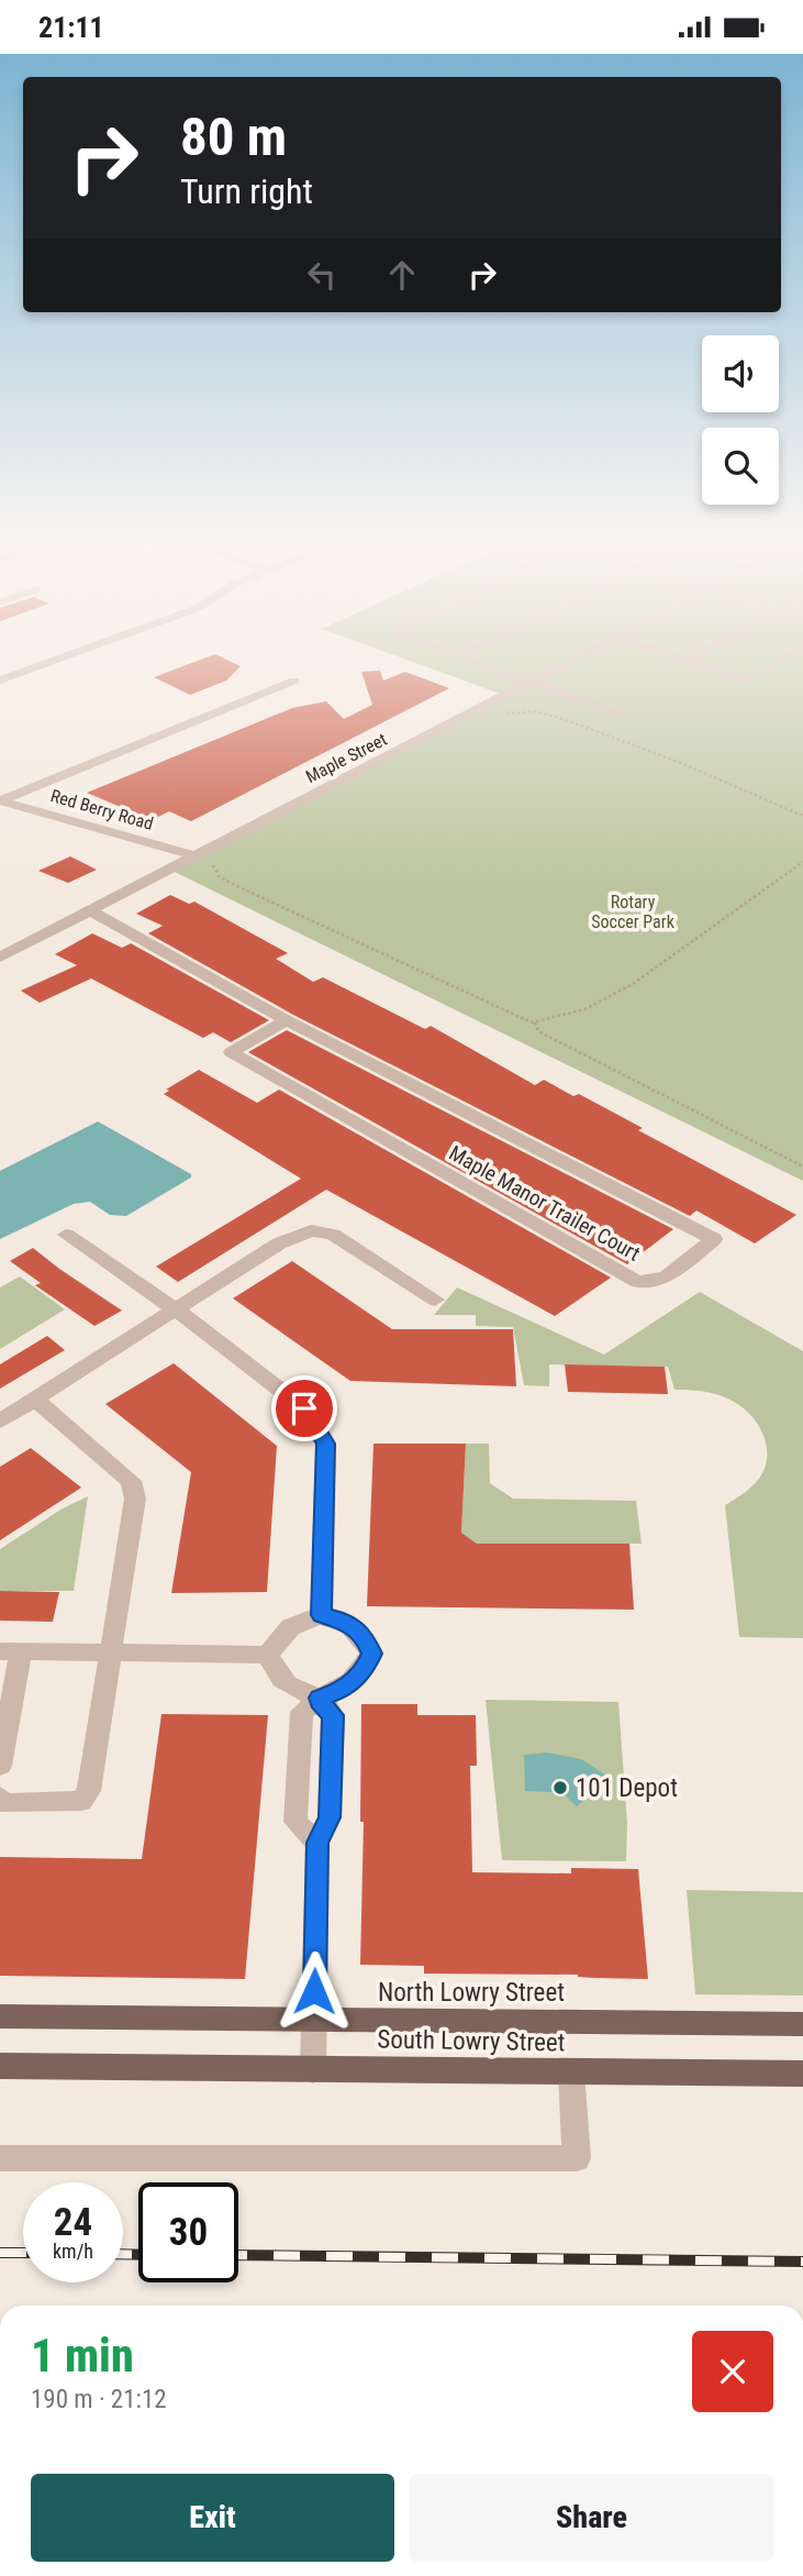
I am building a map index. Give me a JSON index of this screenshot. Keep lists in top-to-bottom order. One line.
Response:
{"streets":{"main road":["North Lowry Street","South Lowry Street"],"street":["Maple Street","Red Berry Road","Maple Manor Trailer Court"]},"crossings":[["Maple Street","Red Berry Road"],["Maple Street","Maple Manor Trailer Court"]],"parks":["Rotary Soccer Park"],"places":["101 Depot"],"page":{"status":"21:11","turn":["80 m","Turn right"],"speed":"24 km/h","limit":"30","heading":["1 min","190 m · 21:12"],"buttons":["Exit","Share"]}}
